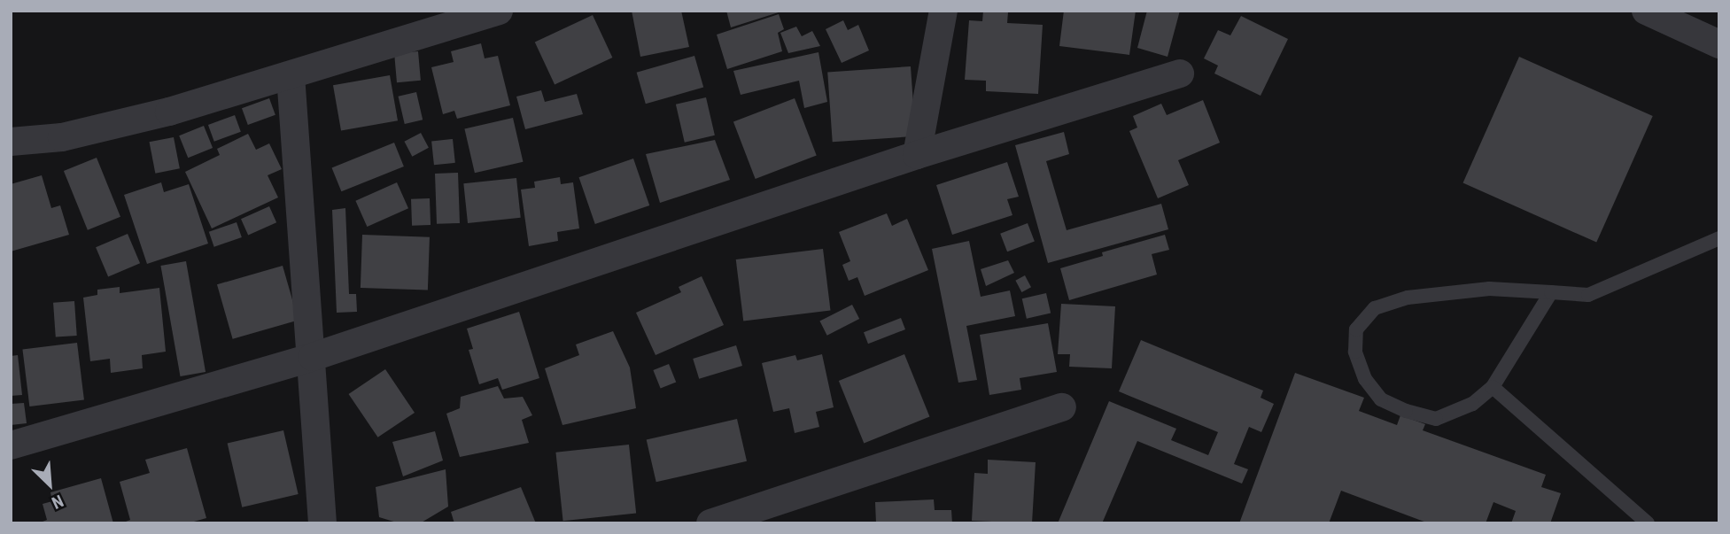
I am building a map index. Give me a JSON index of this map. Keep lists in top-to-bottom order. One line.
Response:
{"north":"bottom right"}
